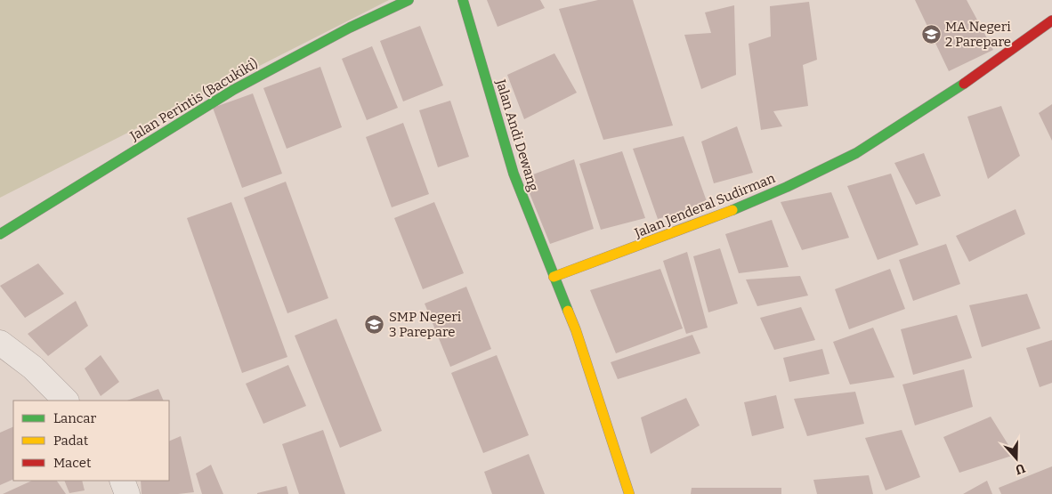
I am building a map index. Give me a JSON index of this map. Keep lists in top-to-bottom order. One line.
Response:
{"streets":{"main road":["Jalan Perintis (Bacukiki)","Jalan Andi Dewang","Jalan Jenderal Sudirman"]},"crossings":[["Jalan Andi Dewang","Jalan Jenderal Sudirman"]],"places":{"school or university":["MA Negeri 2 Parepare","SMP Negeri 3 Parepare"]},"legend":["Lancar","Padat","Macet"],"north":"bottom"}
